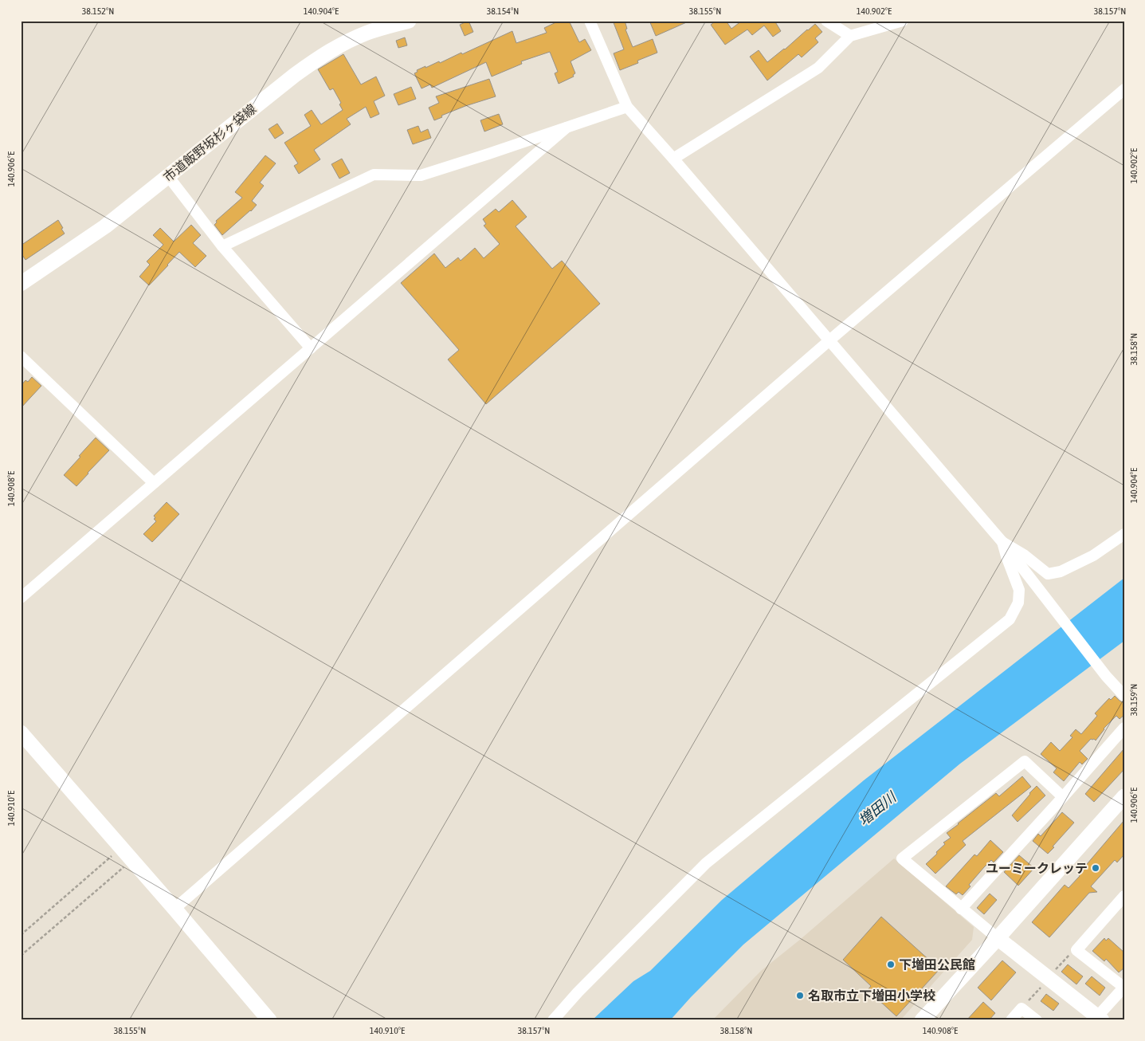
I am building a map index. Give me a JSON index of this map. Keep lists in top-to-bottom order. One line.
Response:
{"streets":{"street":["市道飯野坂杉ヶ袋線"]},"water":["増田川"],"places":["ユーミークレッテ","下増田公民館","名取市立下増田小学校"],"coordinates":["38.152°N","140.904°E","38.154°N","38.155°N","140.902°E","38.157°N","140.906°E","38.158°N","140.908°E","38.159°N","140.910°E"]}
